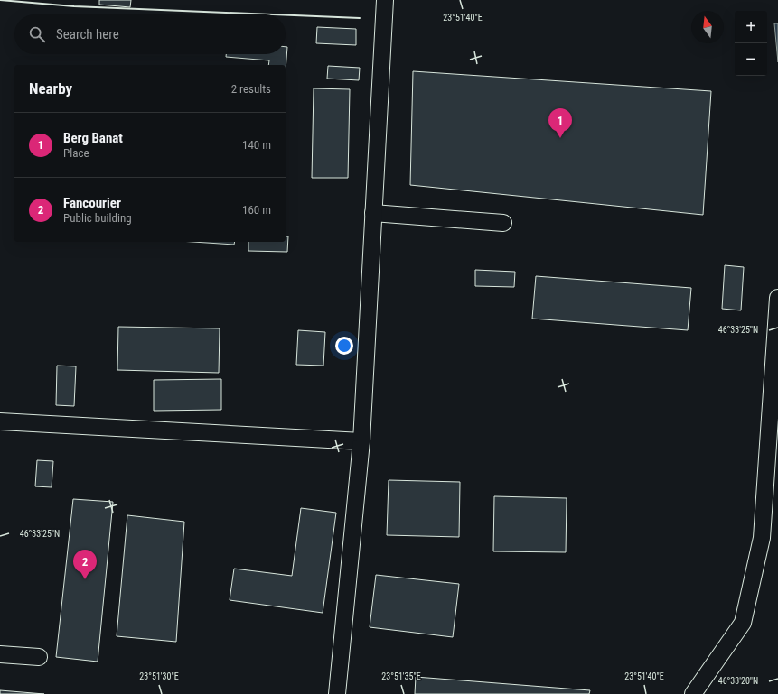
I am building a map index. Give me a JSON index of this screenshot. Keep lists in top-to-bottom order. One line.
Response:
{"north":"top","page":{"map_buttons":["+","−"],"search":"Search here","heading":["Nearby","2 results"],"pins":["1","2"],"list":[{"mark":"1","name":"Berg Banat","note":"Place","value":"140 m"},{"mark":"2","name":"Fancourier","note":"Public building","value":"160 m"}]},"coordinates":["23°51'40\"E","46°33'25\"N","23°51'30\"E","23°51'35\"E","46°33'20\"N"]}
